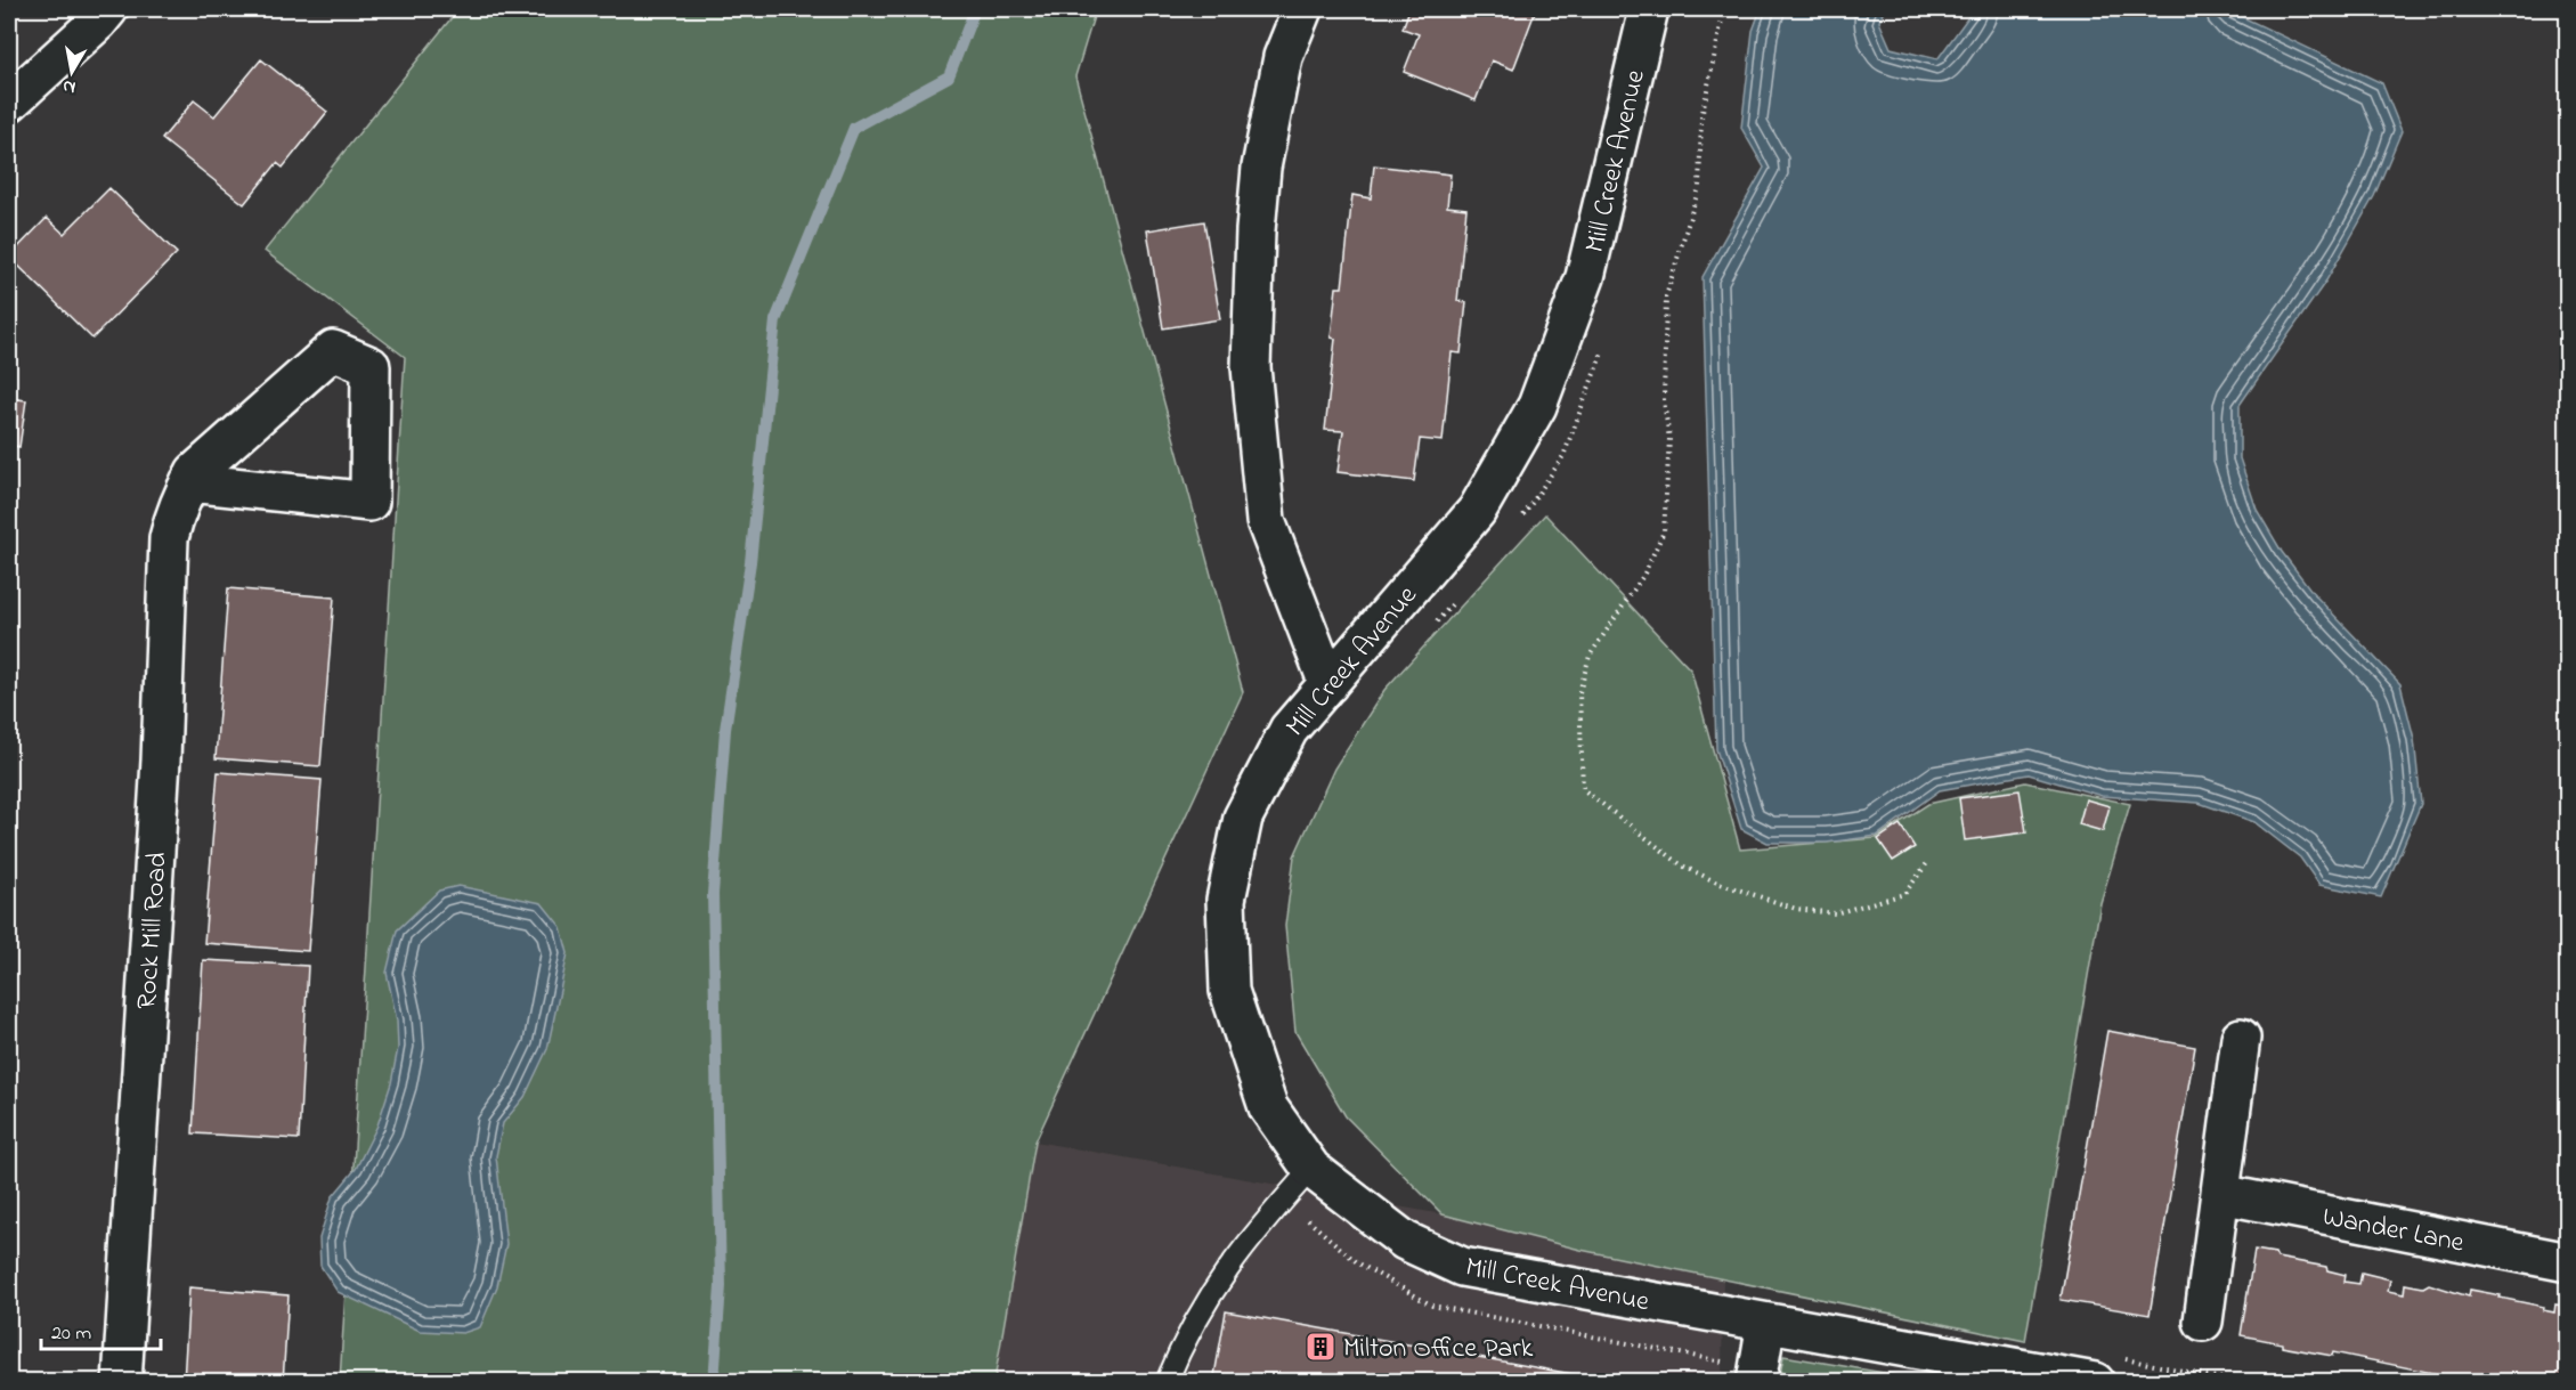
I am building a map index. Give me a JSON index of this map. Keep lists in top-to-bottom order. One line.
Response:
{"streets":{"street":["Mill Creek Avenue","Rock Mill Road","Wander Lane"]},"places":{"building":["Milton Office Park"]},"scale_bar":"20 m","north":"bottom"}
